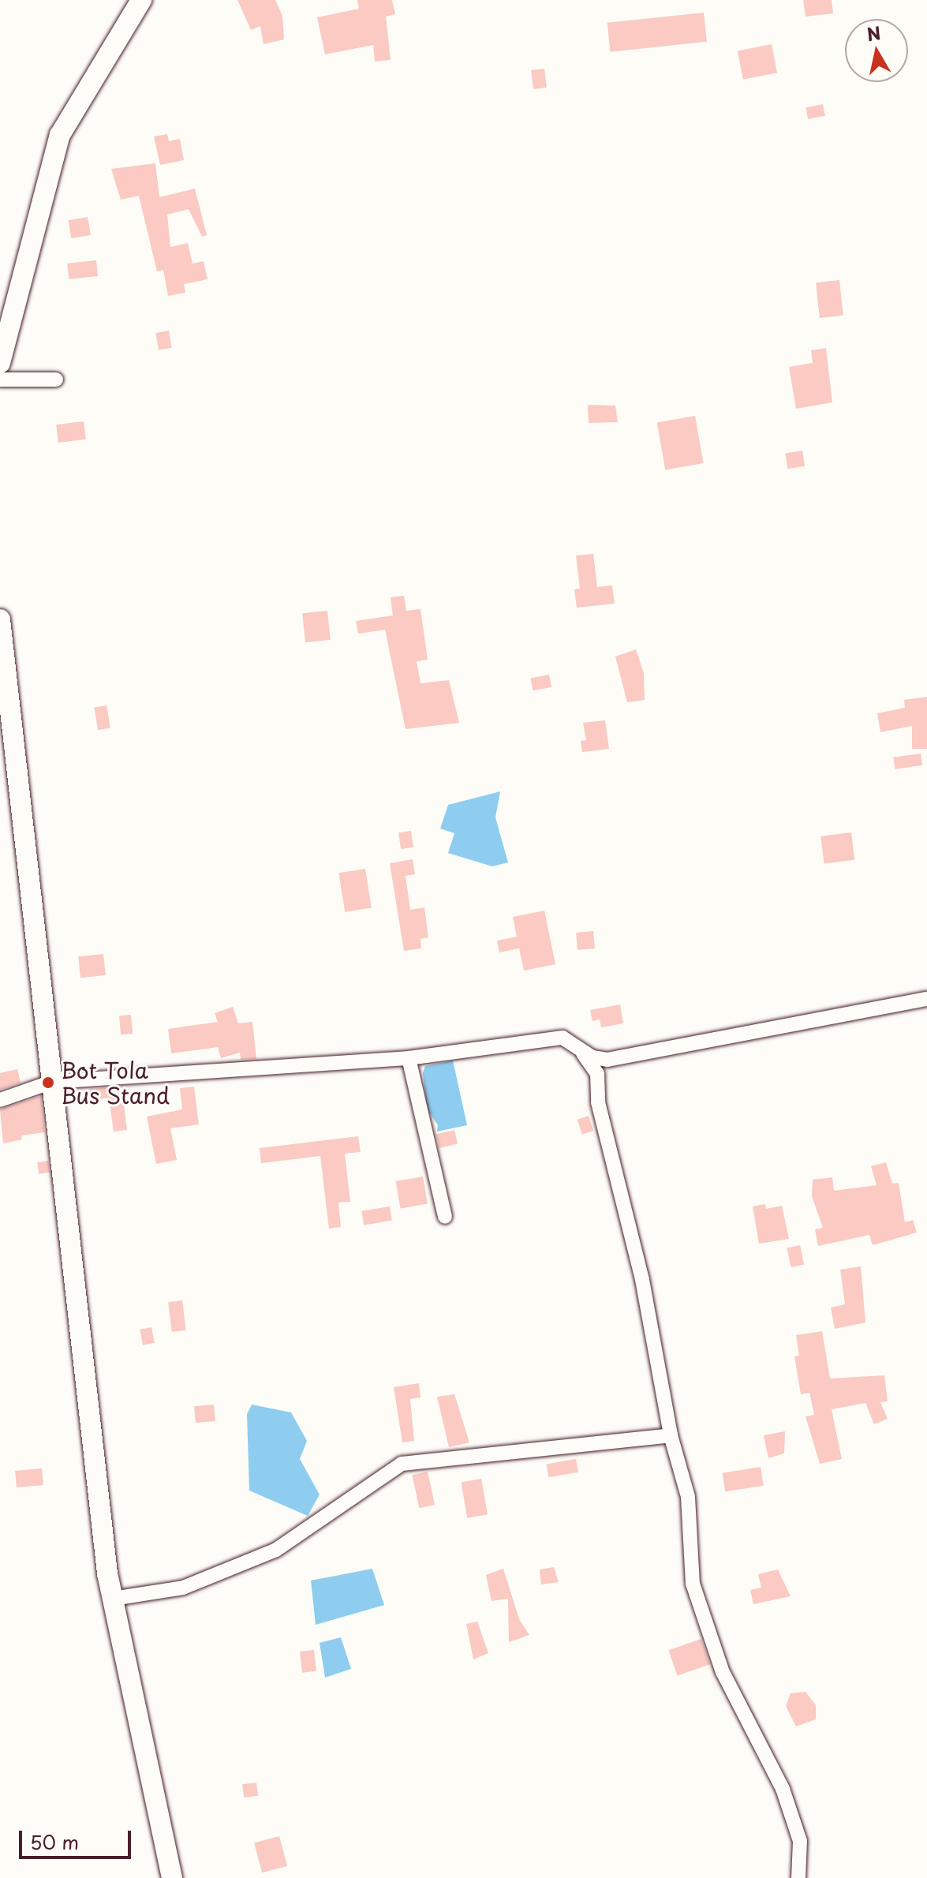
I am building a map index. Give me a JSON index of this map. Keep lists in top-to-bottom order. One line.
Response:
{"places":["Bot Tola Bus Stand"],"scale_bar":"50 m","north":"top"}
